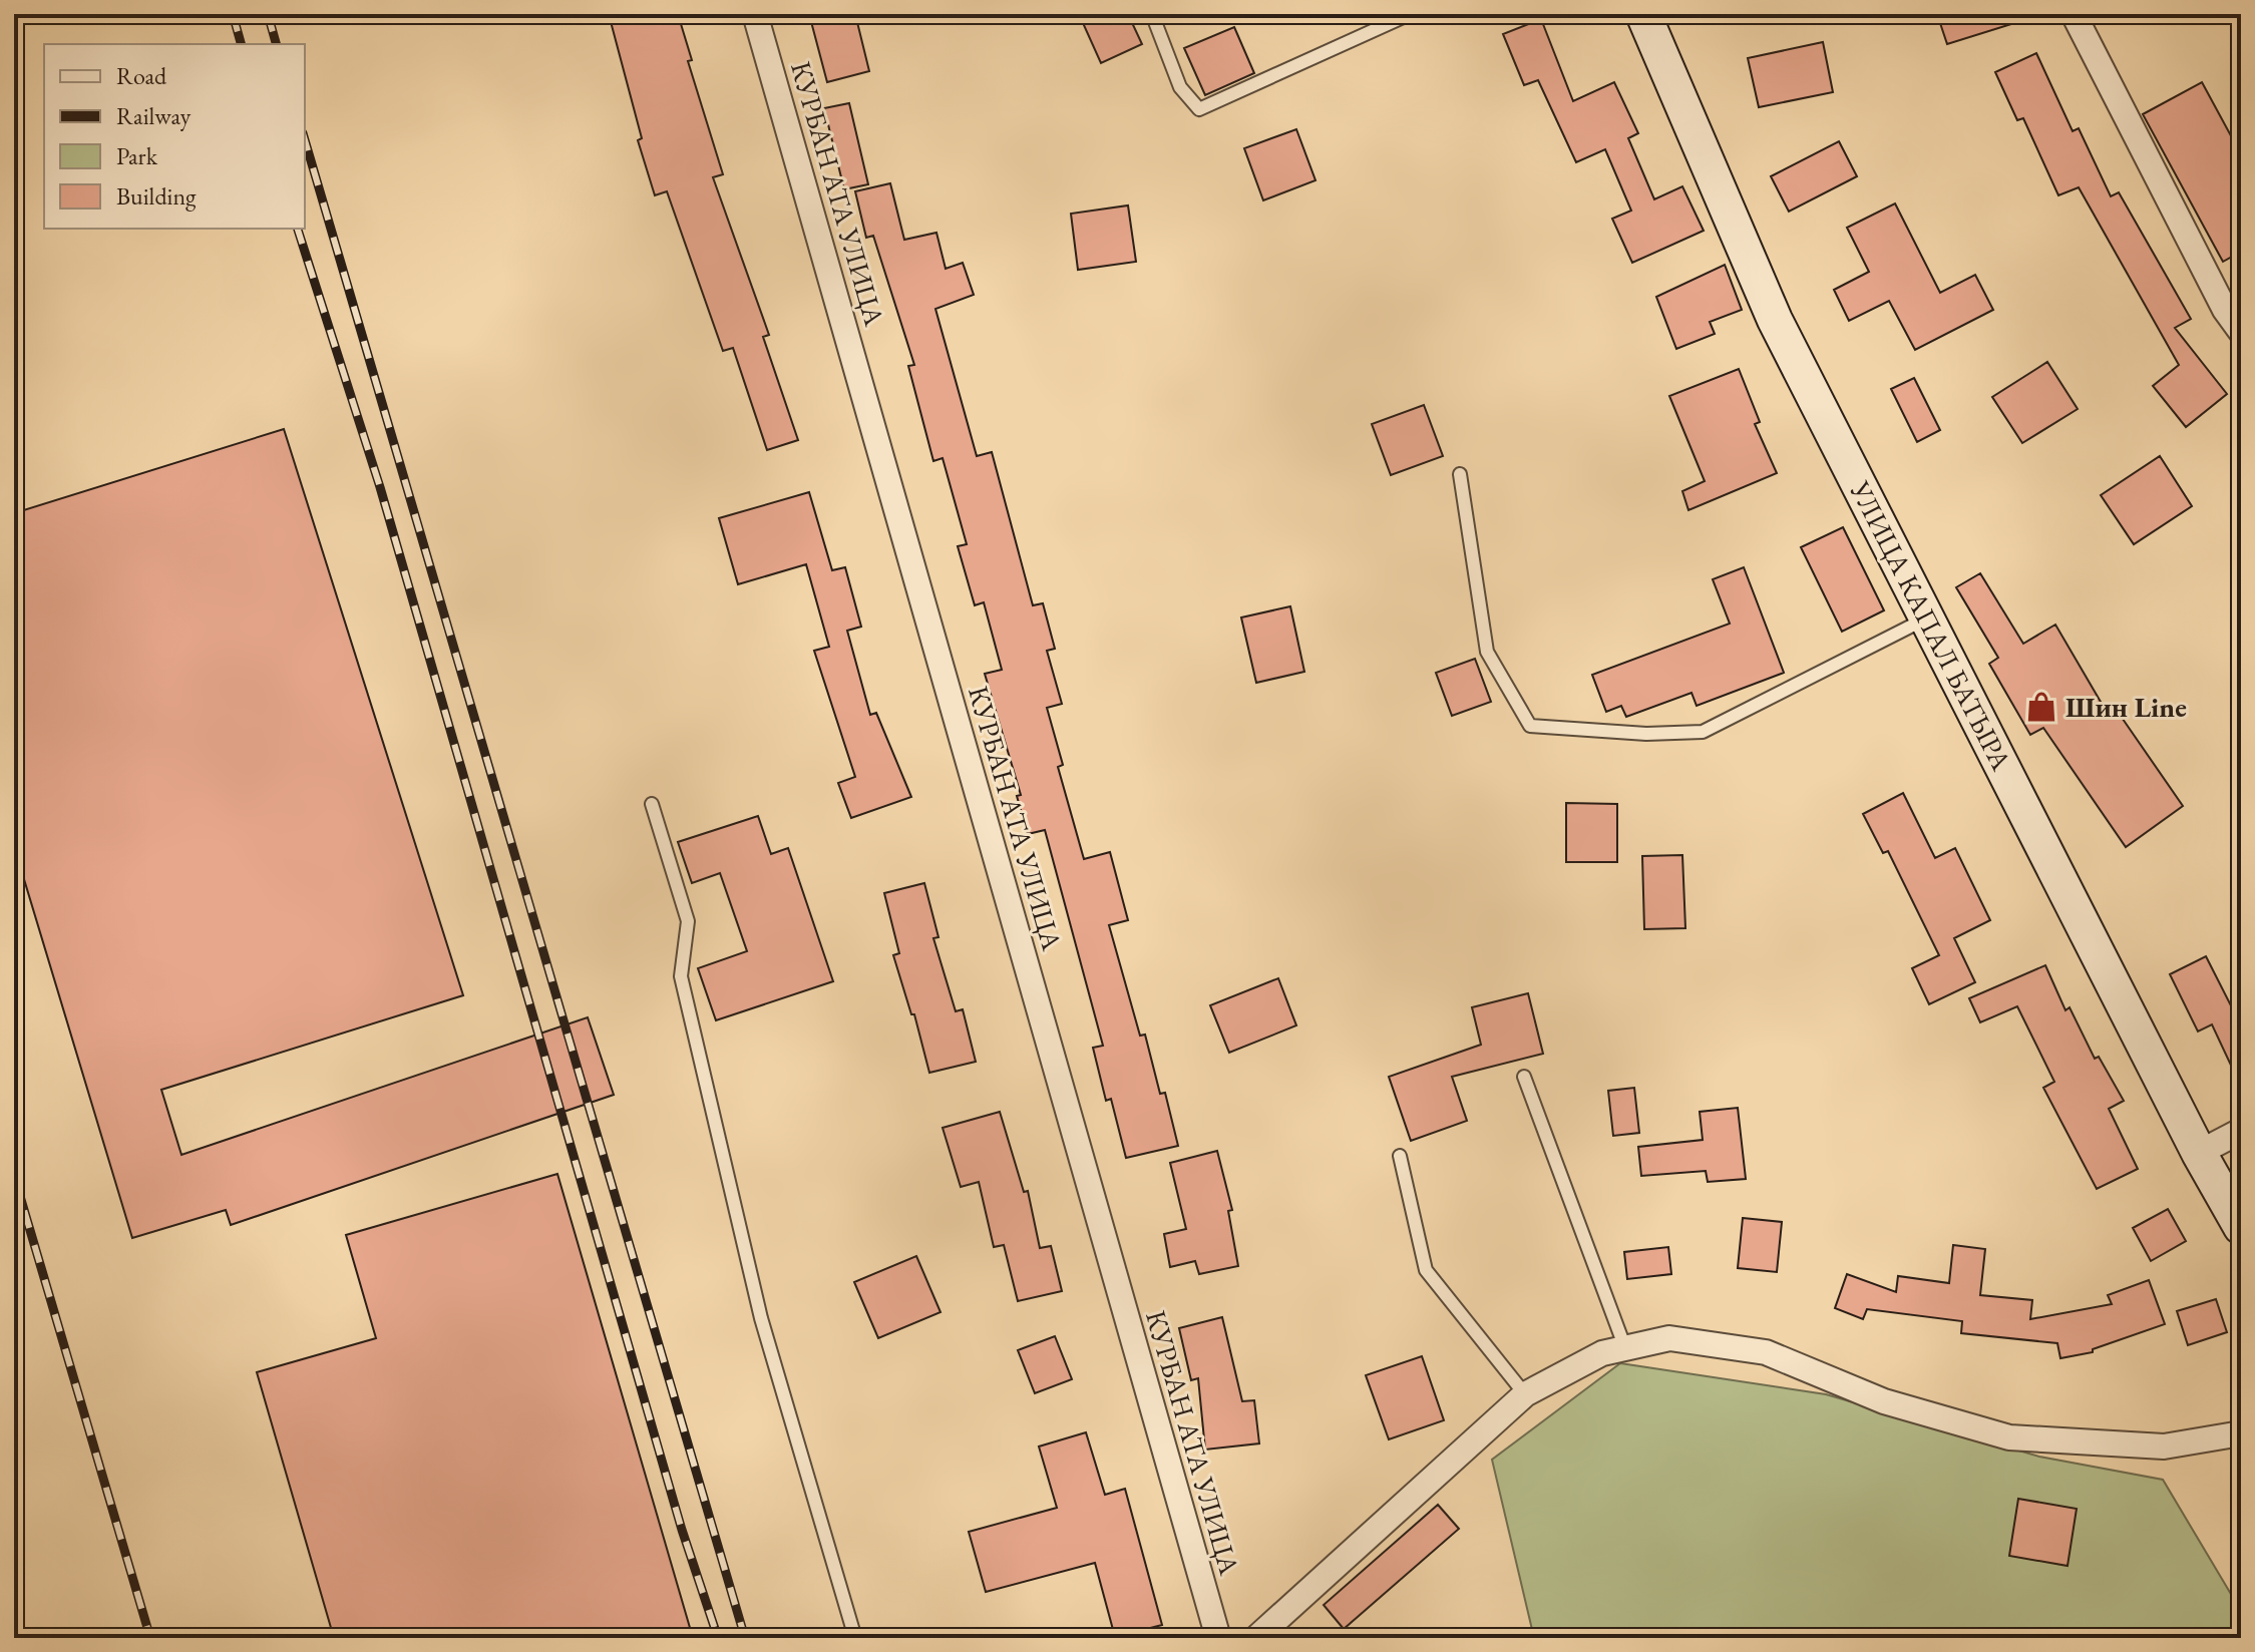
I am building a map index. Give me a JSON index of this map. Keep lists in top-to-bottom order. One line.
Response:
{"streets":{"main road":["УЛИЦА КАПАЛ БАТЫРА"],"street":["КУРБАН АТА УЛИЦА"]},"places":{"shop":["Шин Line"]},"legend":["Road","Railway","Park","Building"]}
